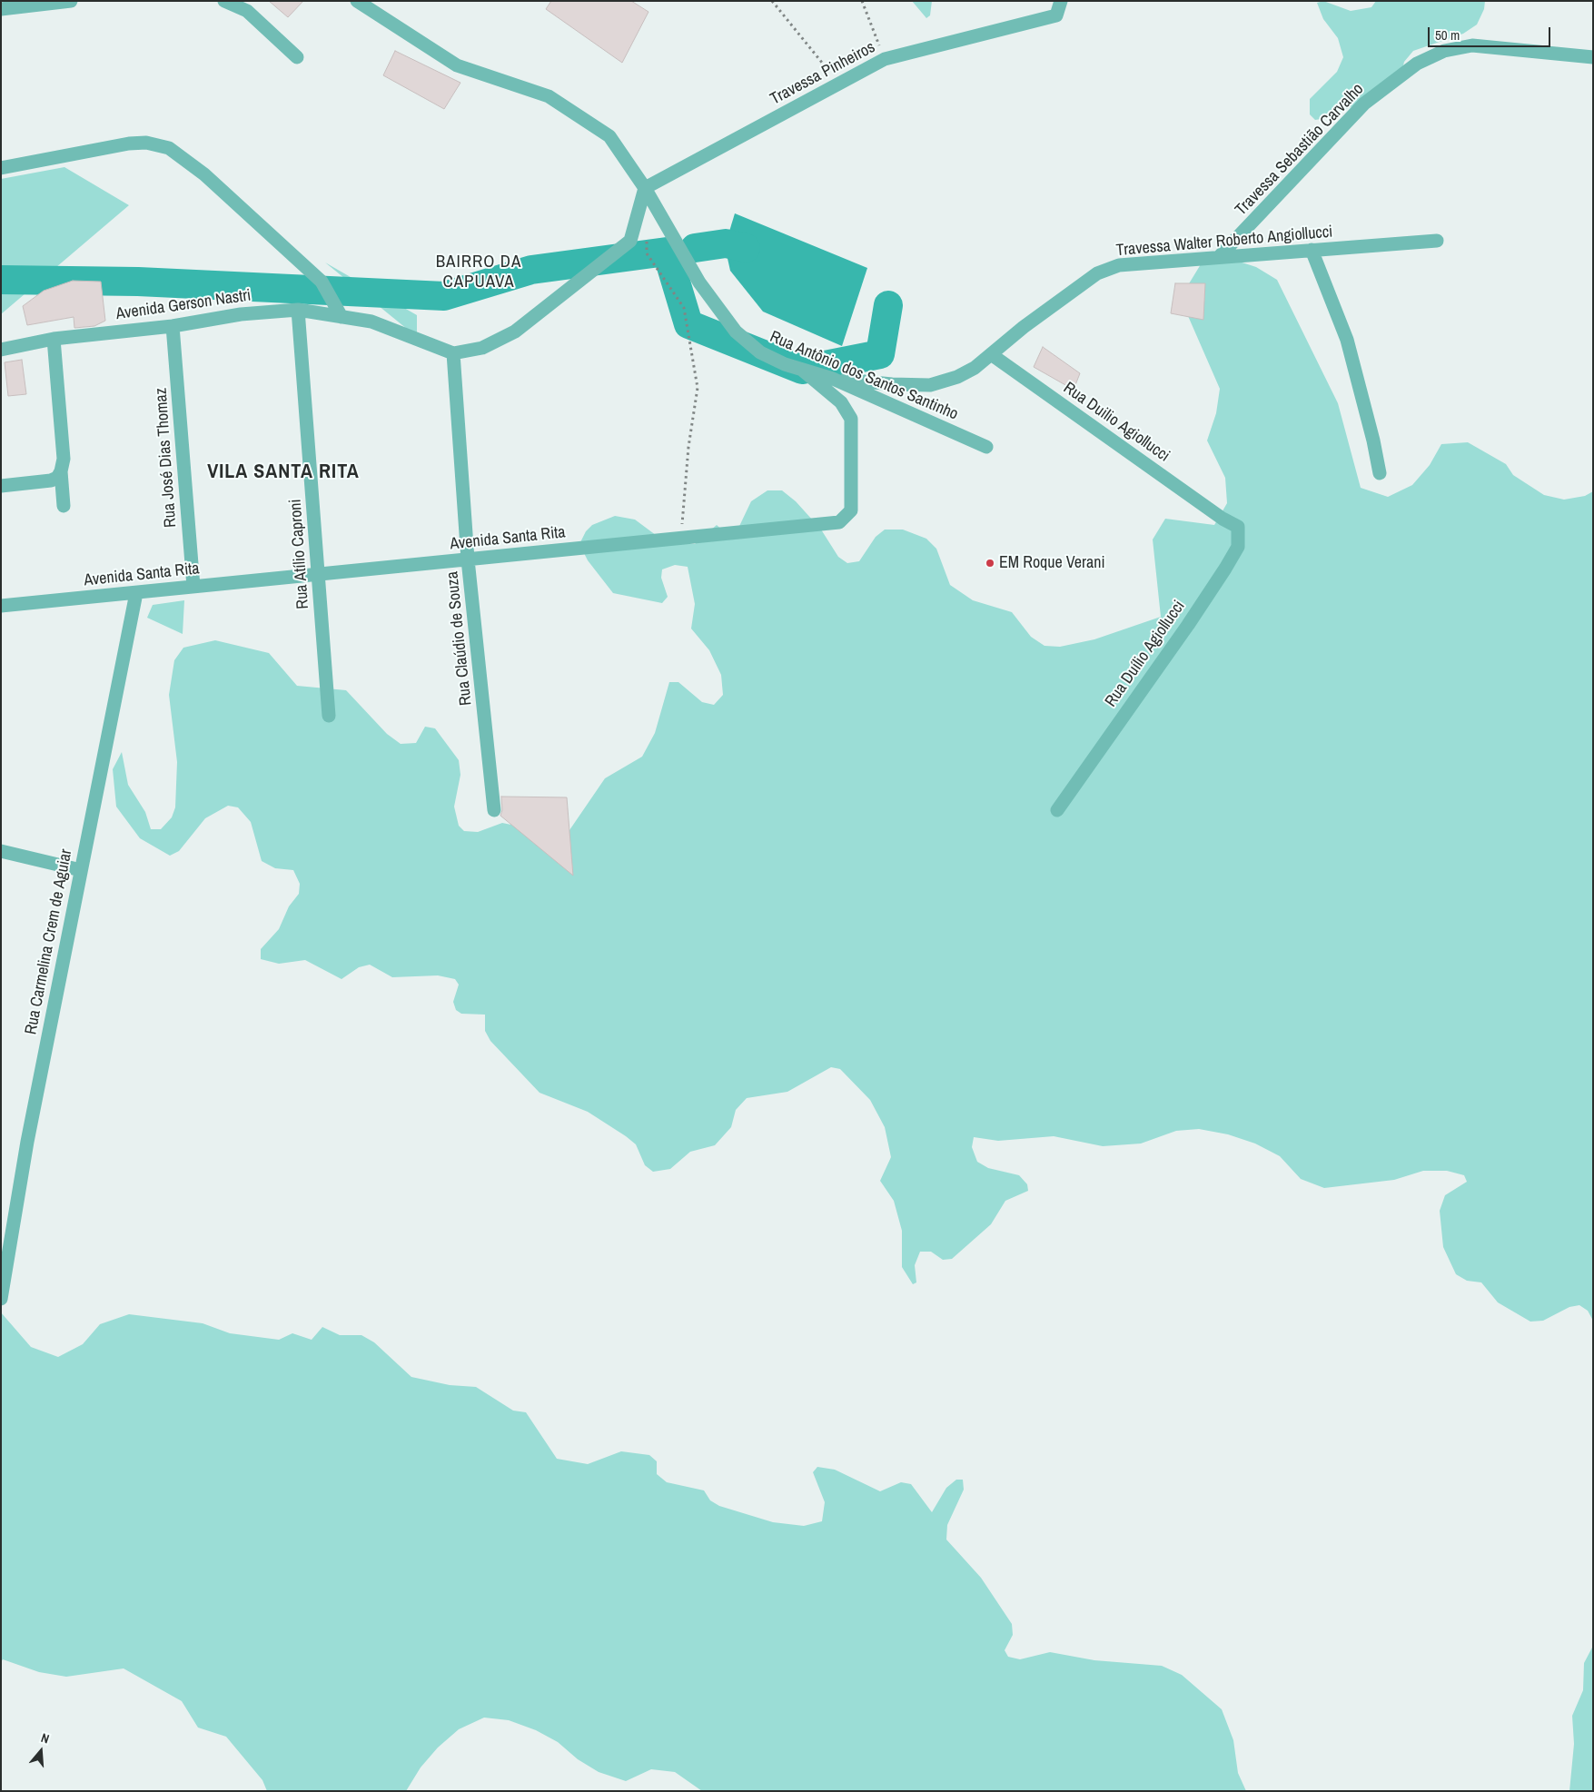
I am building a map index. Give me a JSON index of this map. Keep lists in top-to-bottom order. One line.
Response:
{"streets":{"street":["Travessa Pinheiros","Travessa Sebastião Carvalho","Travessa Walter Roberto Angiollucci","Avenida Gerson Nastri","Rua Antônio dos Santos Santinho","Rua Duilio Agiollucci","Rua José Dias Thomaz","Avenida Santa Rita","Rua Atílio Caproni","Rua Claúdio de Souza","Rua Duílio Agiollucci","Rua Carmelina Crem de Aguiar"]},"crossings":[["Travessa Pinheiros","Rua Antônio dos Santos Santinho"],["Travessa Sebastião Carvalho","Travessa Walter Roberto Angiollucci"],["Travessa Walter Roberto Angiollucci","Rua Antônio dos Santos Santinho"],["Travessa Walter Roberto Angiollucci","Rua Duilio Agiollucci"],["Avenida Gerson Nastri","Rua José Dias Thomaz"],["Avenida Gerson Nastri","Rua Atílio Caproni"],["Avenida Gerson Nastri","Rua Claúdio de Souza"],["Rua Antônio dos Santos Santinho","Avenida Santa Rita"],["Rua Duilio Agiollucci","Rua Duílio Agiollucci"],["Rua José Dias Thomaz","Avenida Santa Rita"],["Avenida Santa Rita","Rua Atílio Caproni"],["Avenida Santa Rita","Rua Claúdio de Souza"],["Avenida Santa Rita","Rua Carmelina Crem de Aguiar"]],"districts":["BAIRRO DA CAPUAVA","VILA SANTA RITA"],"places":["EM Roque Verani"],"scale_bar":"50 m","north":"top"}
